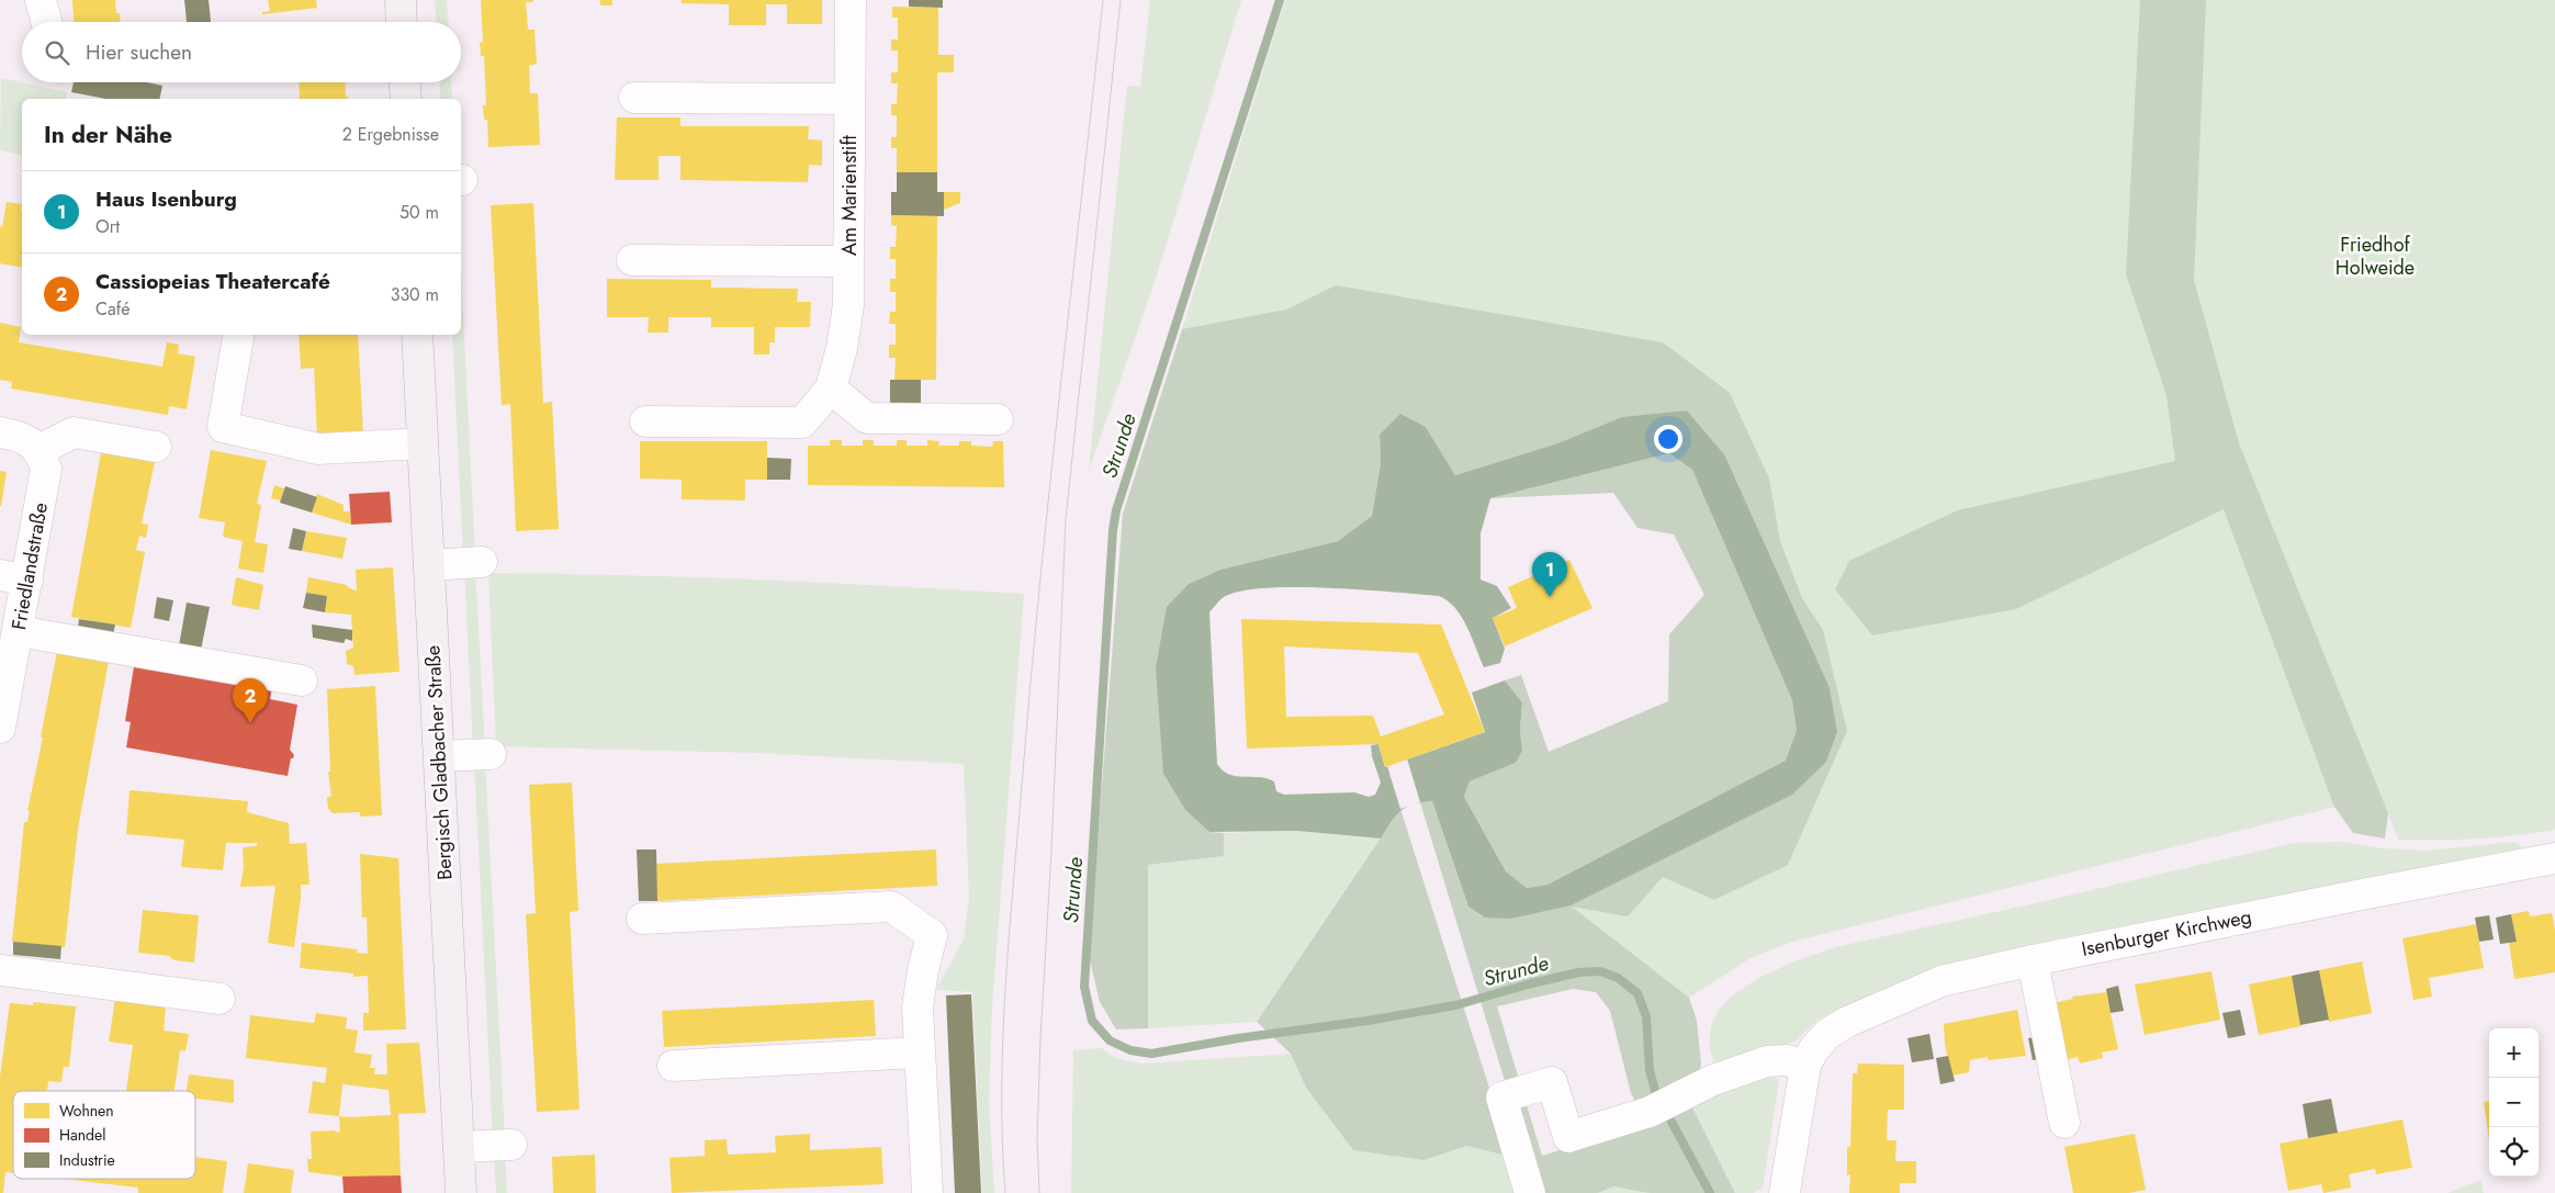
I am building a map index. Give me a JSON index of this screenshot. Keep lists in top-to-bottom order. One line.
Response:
{"streets":{"main road":["Bergisch Gladbacher Straße"],"street":["Am Marienstift","Friedlandstraße","Isenburger Kirchweg"]},"water":["Strunde"],"parks":["Friedhof Holweide"],"legend":["Wohnen","Handel","Industrie"],"page":{"search":"Hier suchen","heading":["In der Nähe","2 Ergebnisse"],"list":[{"mark":"1","name":"Haus Isenburg","note":"Ort","value":"50 m"},{"mark":"2","name":"Cassiopeias Theatercafé","note":"Café","value":"330 m"}],"pins":["1","2"],"map_buttons":["+","−"]}}
